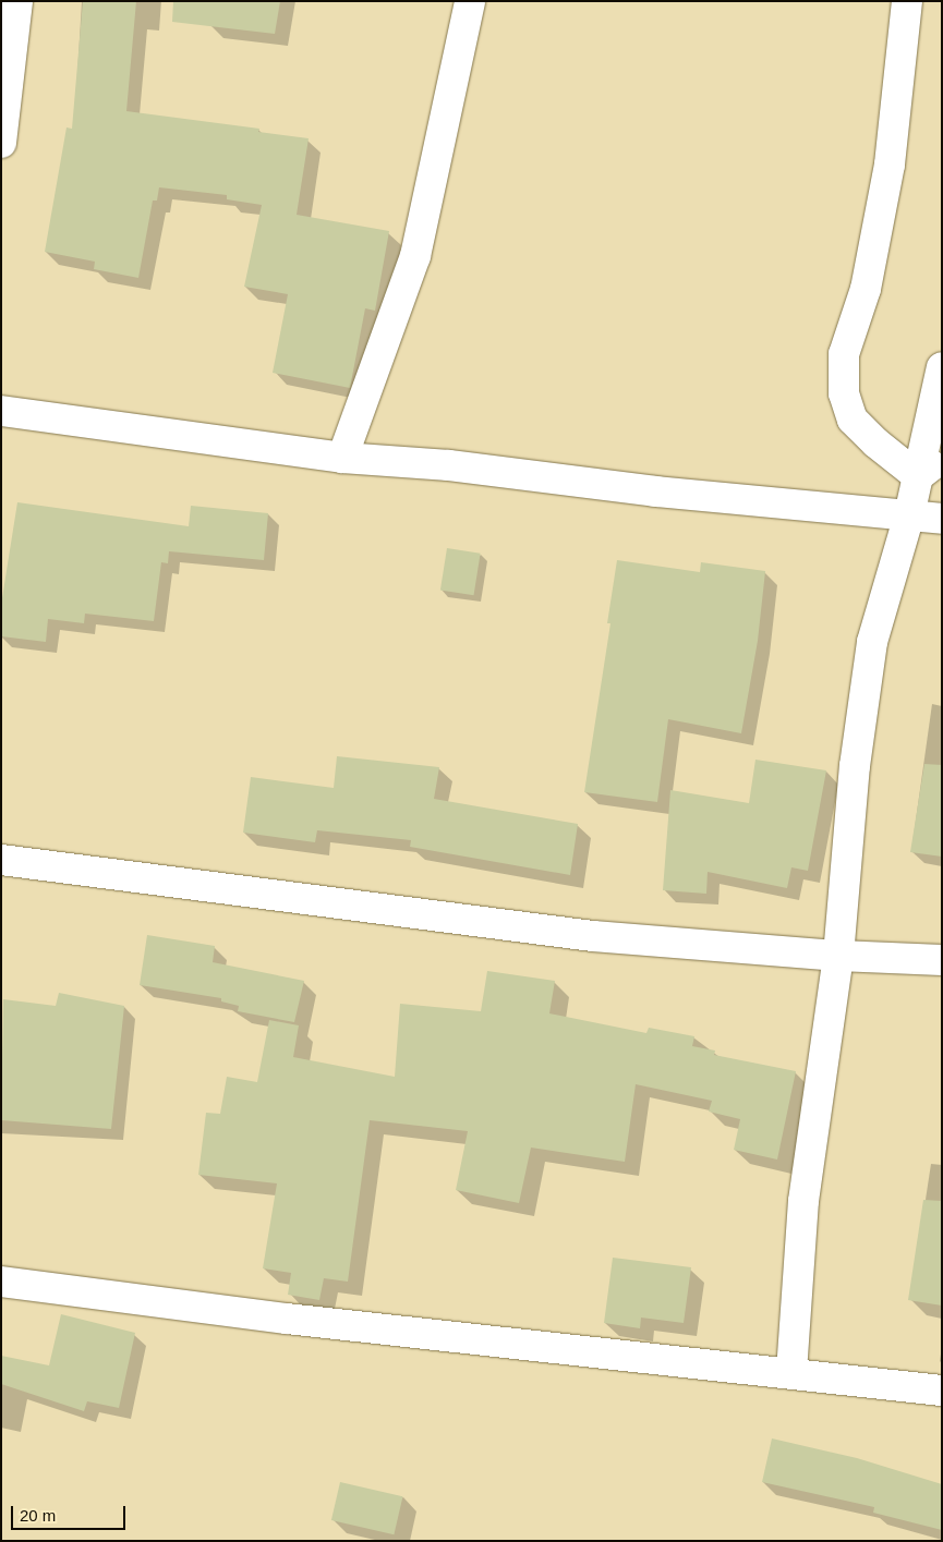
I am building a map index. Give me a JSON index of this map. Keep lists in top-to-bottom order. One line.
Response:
{"scale_bar":"20 m"}
